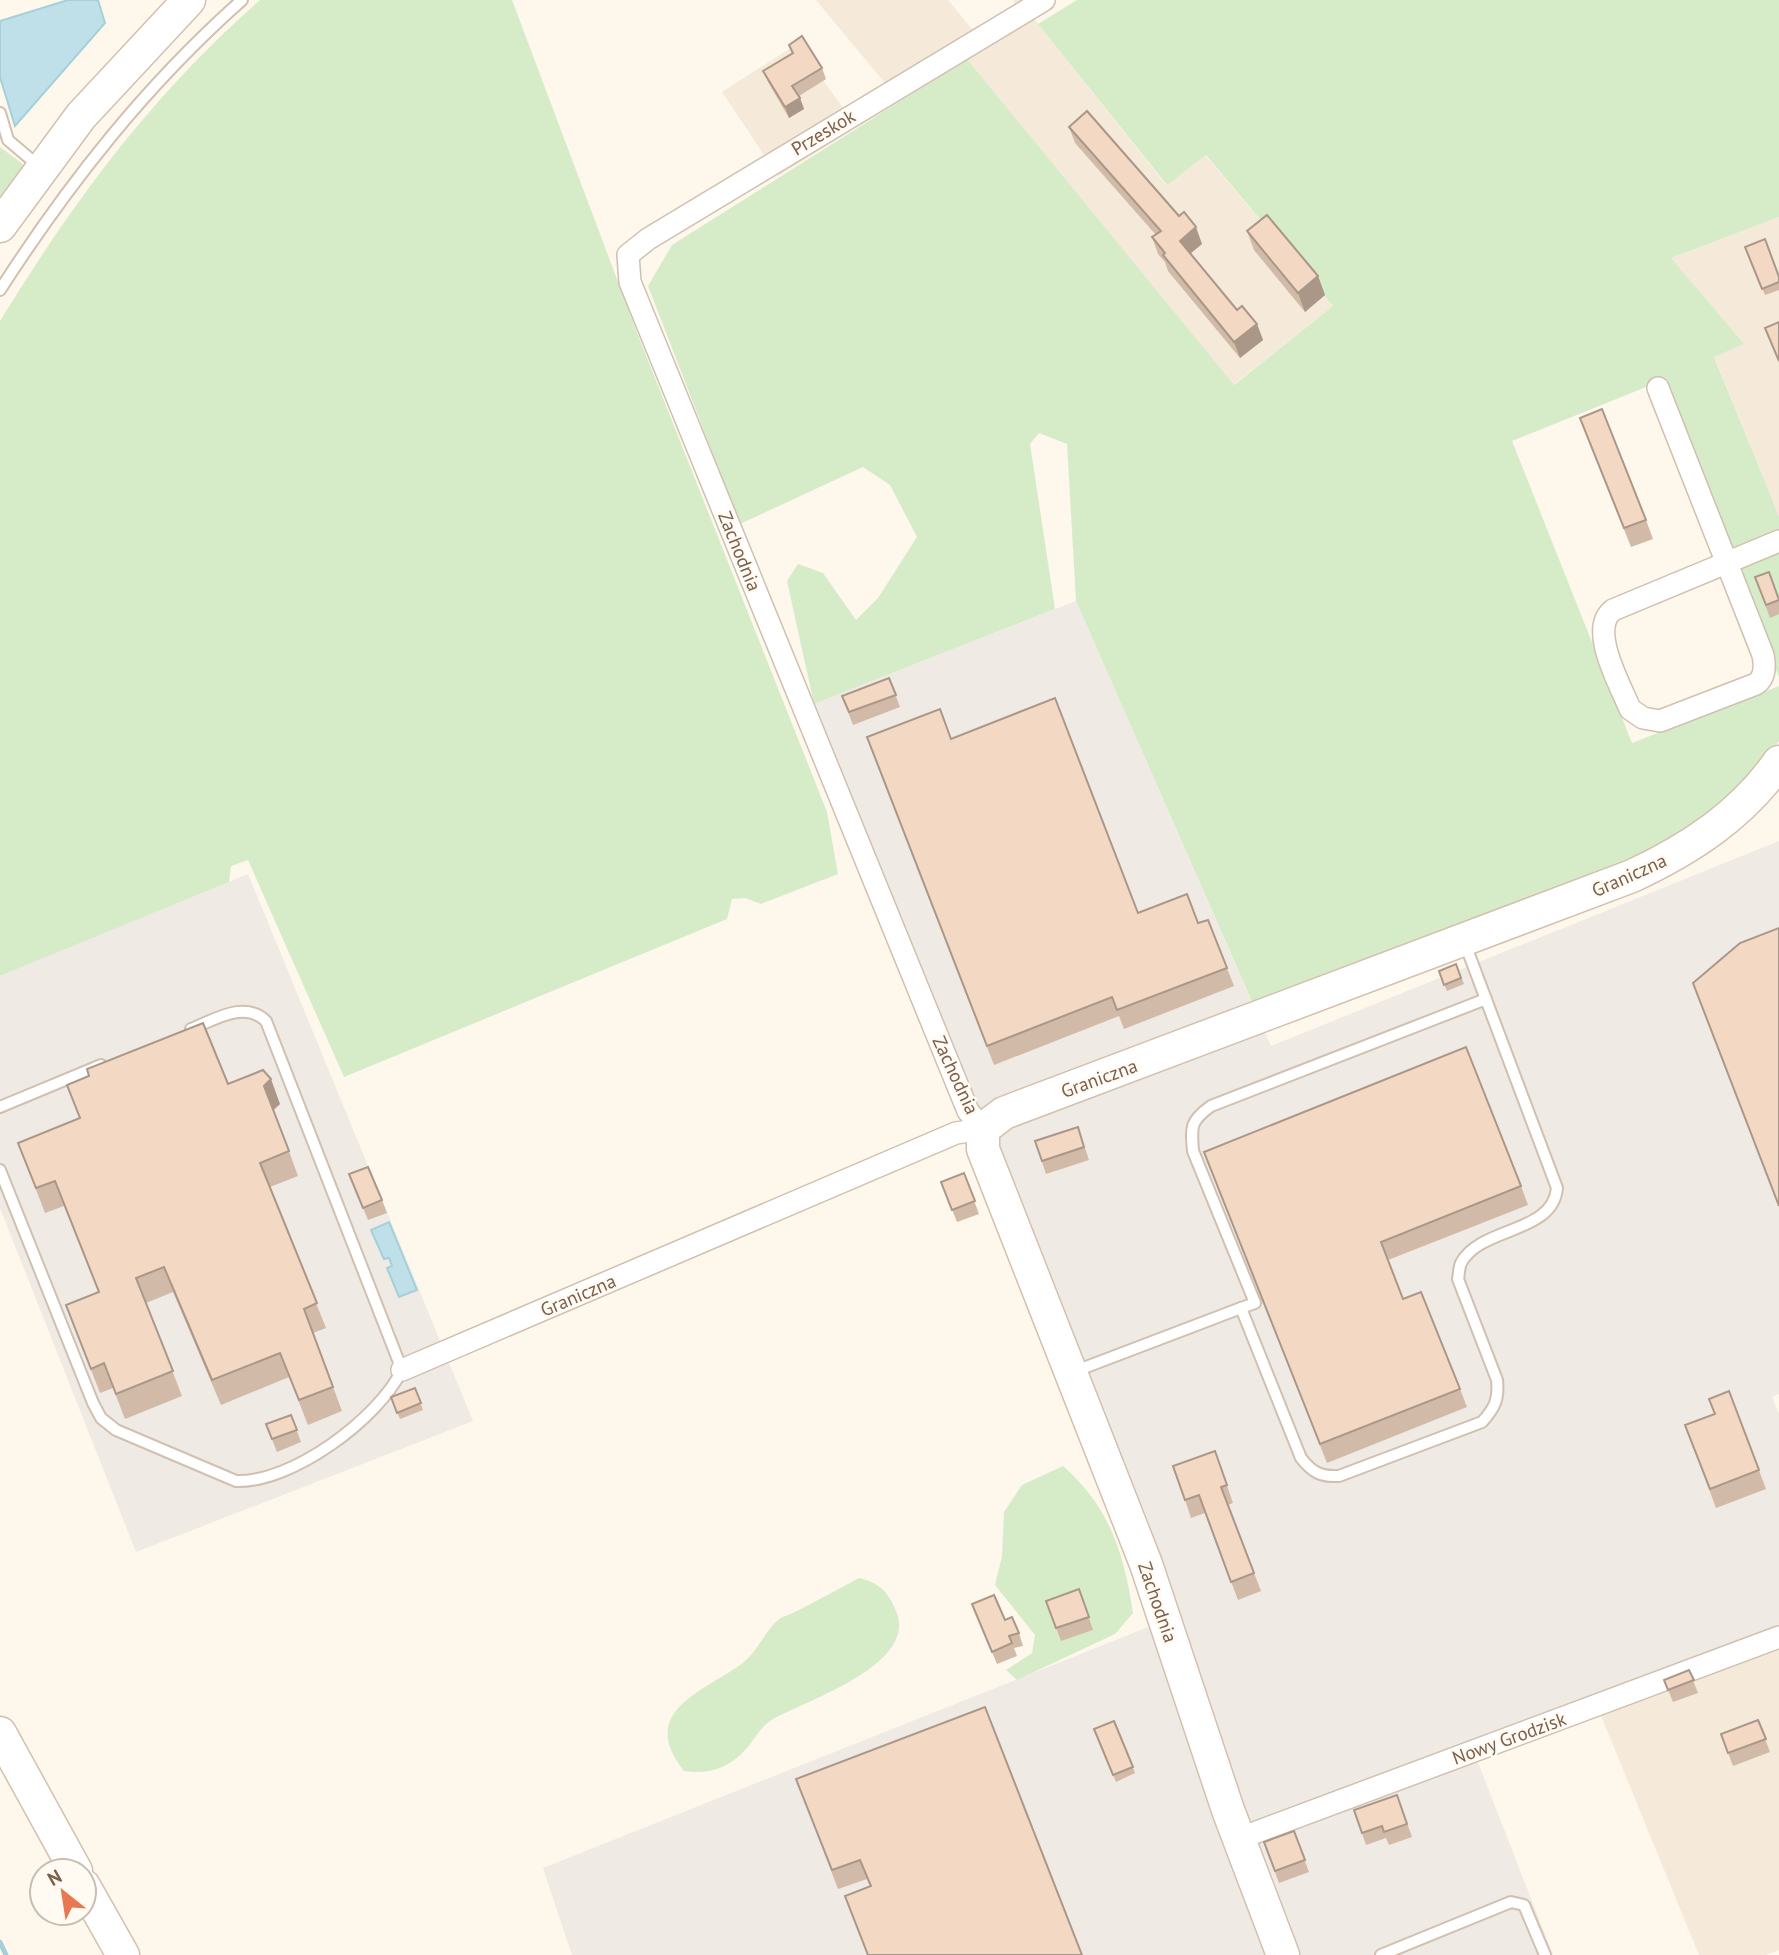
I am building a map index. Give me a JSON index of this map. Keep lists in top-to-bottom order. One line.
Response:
{"streets":{"street":["Przeskok","Zachodnia","Graniczna","Nowy Grodzisk"]},"crossings":[["Przeskok","Zachodnia"],["Zachodnia","Graniczna"],["Zachodnia","Nowy Grodzisk"]],"north":"top left"}
